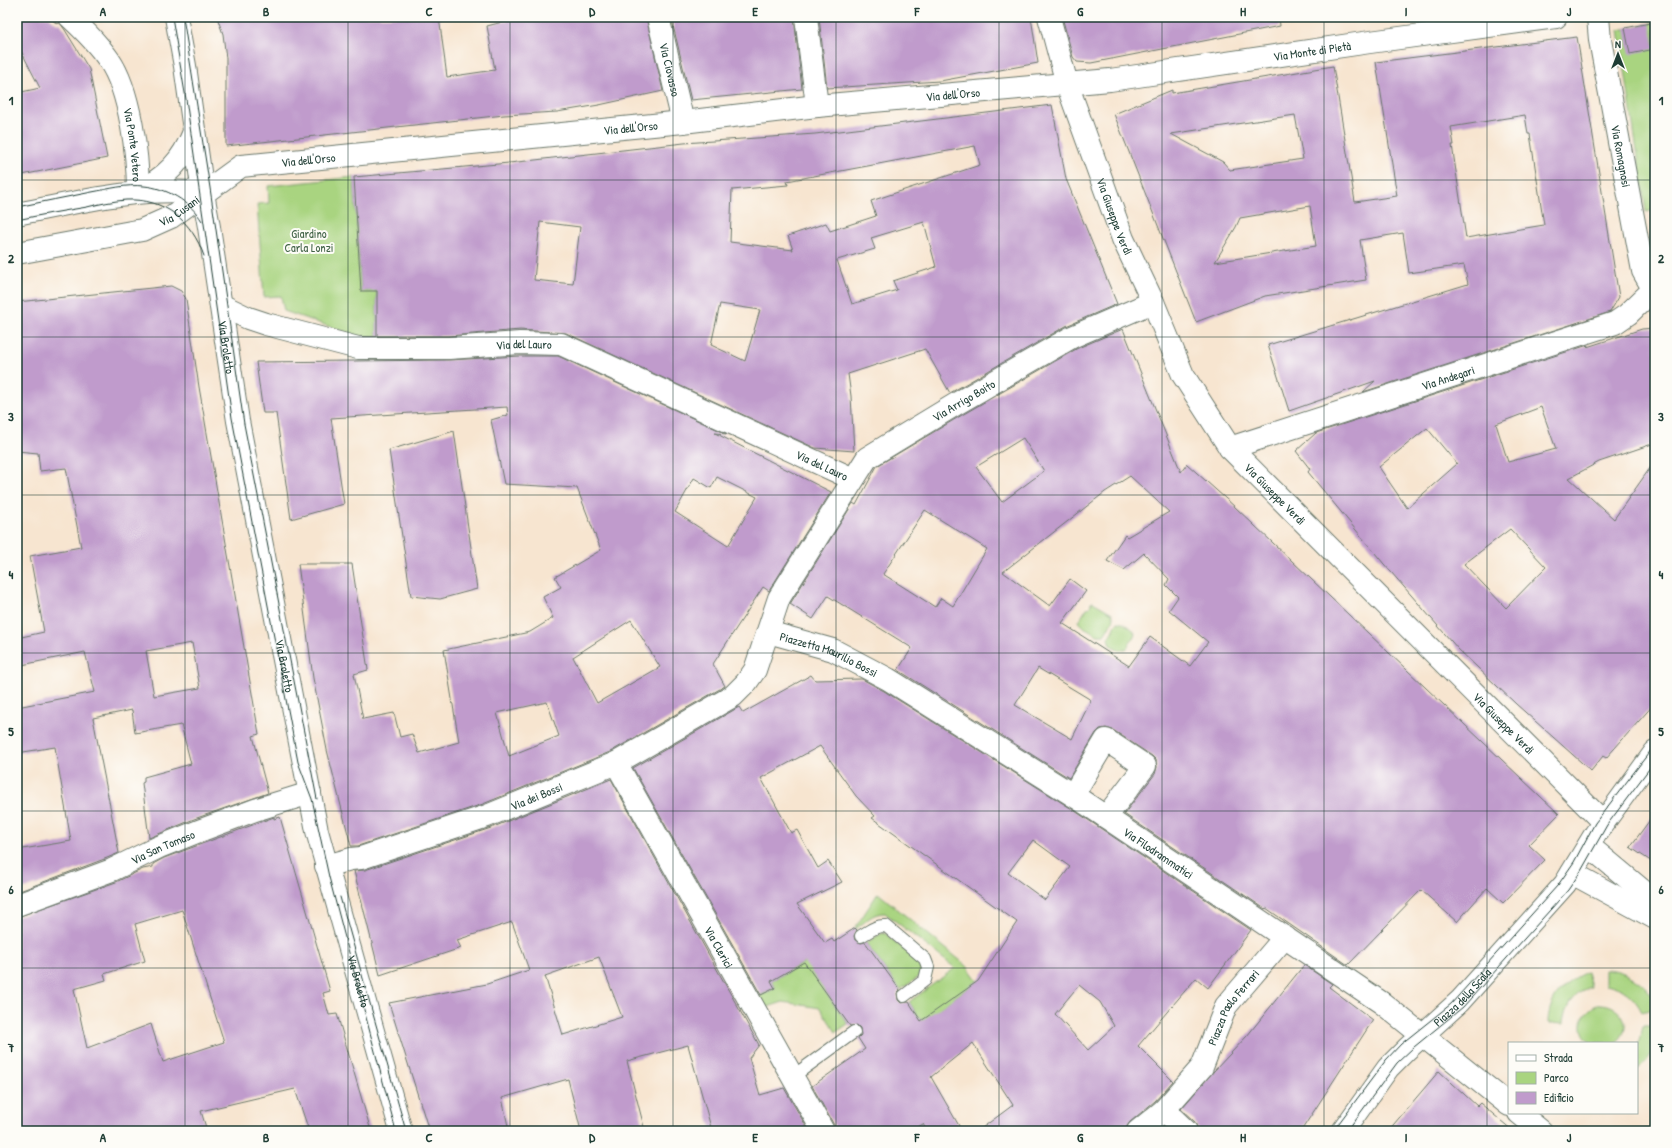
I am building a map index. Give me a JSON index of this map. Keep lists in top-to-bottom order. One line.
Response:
{"streets":{"street":["Via Monte di Pietà","Via Ciovasso","Via dell'Orso","Via Ponte Vetero","Via Romagnosi","Via Cusani","Via Giuseppe Verdi","Via del Lauro","Via Broletto","Via Andegari","Via Arrigo Boito","Piazzetta Maurilio Bossi","Via dei Bossi","Via San Tomaso","Via Filodrammatici","Via Clerici","Piazza della Scala","Piazza Paolo Ferrari"]},"crossings":[["Via Monte di Pietà","Via dell'Orso"],["Via Monte di Pietà","Via Giuseppe Verdi"],["Via Ciovasso","Via dell'Orso"],["Via dell'Orso","Via Cusani"],["Via dell'Orso","Via Giuseppe Verdi"],["Via dell'Orso","Via Broletto"],["Via Ponte Vetero","Via Cusani"],["Via Romagnosi","Via Andegari"],["Via Cusani","Via Broletto"],["Via Giuseppe Verdi","Via Andegari"],["Via Giuseppe Verdi","Via Arrigo Boito"],["Via Giuseppe Verdi","Piazza della Scala"],["Via del Lauro","Via Broletto"],["Via del Lauro","Via Arrigo Boito"],["Via Broletto","Via dei Bossi"],["Via Broletto","Via San Tomaso"],["Via Arrigo Boito","Piazzetta Maurilio Bossi"],["Piazzetta Maurilio Bossi","Via dei Bossi"],["Piazzetta Maurilio Bossi","Via Filodrammatici"],["Via dei Bossi","Via Clerici"],["Via Filodrammatici","Piazza della Scala"],["Via Filodrammatici","Piazza Paolo Ferrari"]],"parks":["Giardino Carla Lonzi"],"legend":["Strada","Parco","Edificio"],"north":"top","grid":{"columns":["A","B","C","D","E","F","G","H","I","J"],"rows":["1","2","3","4","5","6","7"]}}
